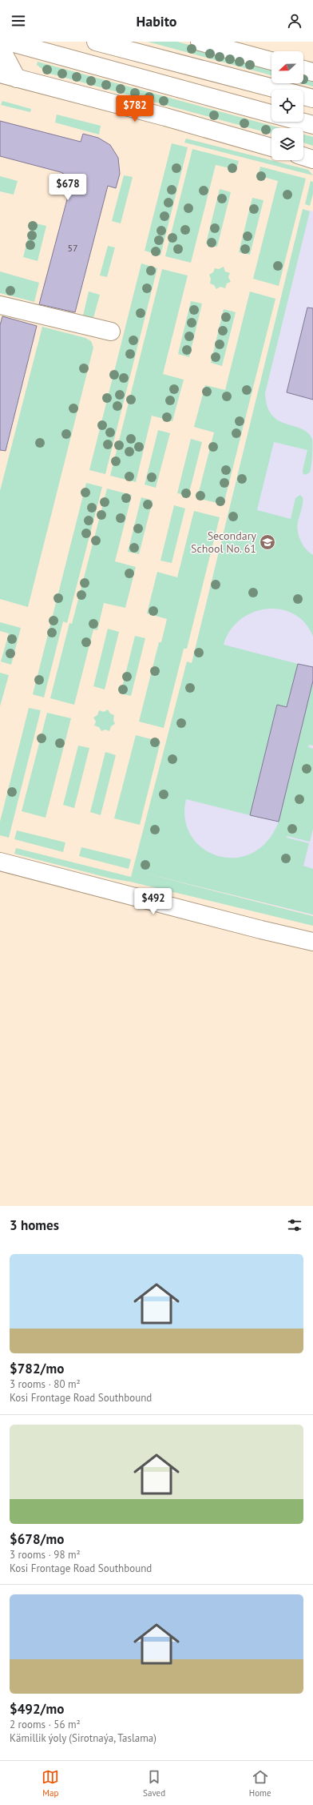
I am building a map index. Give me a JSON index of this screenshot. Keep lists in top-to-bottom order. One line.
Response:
{"places":{"school or university":["Secondary School No. 61"]},"house_numbers":["57"],"north":"left","page":{"header":"Habito","price":["$782","$678","$492"],"heading":"3 homes","list":[{"name":"$782/mo","note":"3 rooms · 80 m² · Kosi Frontage Road Southbound"},{"name":"$678/mo","note":"3 rooms · 98 m² · Kosi Frontage Road Southbound"},{"name":"$492/mo","note":"2 rooms · 56 m² · Kämillik ýoly (Sirotnaýa, Taslama)"}],"tabs":["Map","Saved","Home"]}}
